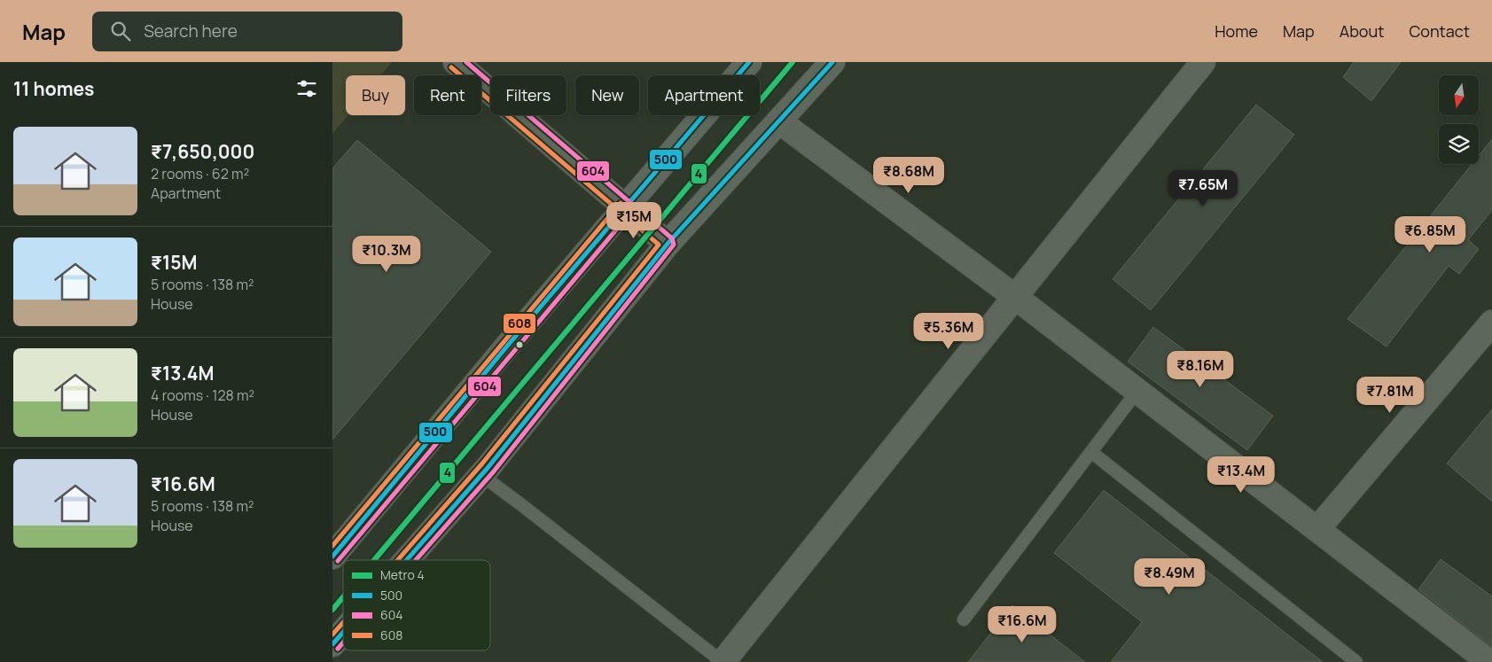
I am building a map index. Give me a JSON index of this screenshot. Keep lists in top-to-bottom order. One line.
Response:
{"lines":["metro line 4","transit line 500","transit line 604","transit line 608"],"legend":["Metro 4","500","604","608"],"north":"bottom","page":{"header":"Map","search":"Search here","nav":["Home","Map","About","Contact"],"heading":"11 homes","chip":["Buy","Rent","Filters","New","Apartment"],"list":[{"name":"₹7,650,000","note":"2 rooms · 62 m² · Apartment"},{"name":"₹15M","note":"5 rooms · 138 m² · House"},{"name":"₹13.4M","note":"4 rooms · 128 m² · House"},{"name":"₹16.6M","note":"5 rooms · 138 m² · House"}],"price":["₹8.68M","₹7.65M","₹15M","₹6.85M","₹10.3M","₹5.36M","₹8.16M","₹7.81M","₹13.4M","₹8.49M","₹16.6M"]}}
